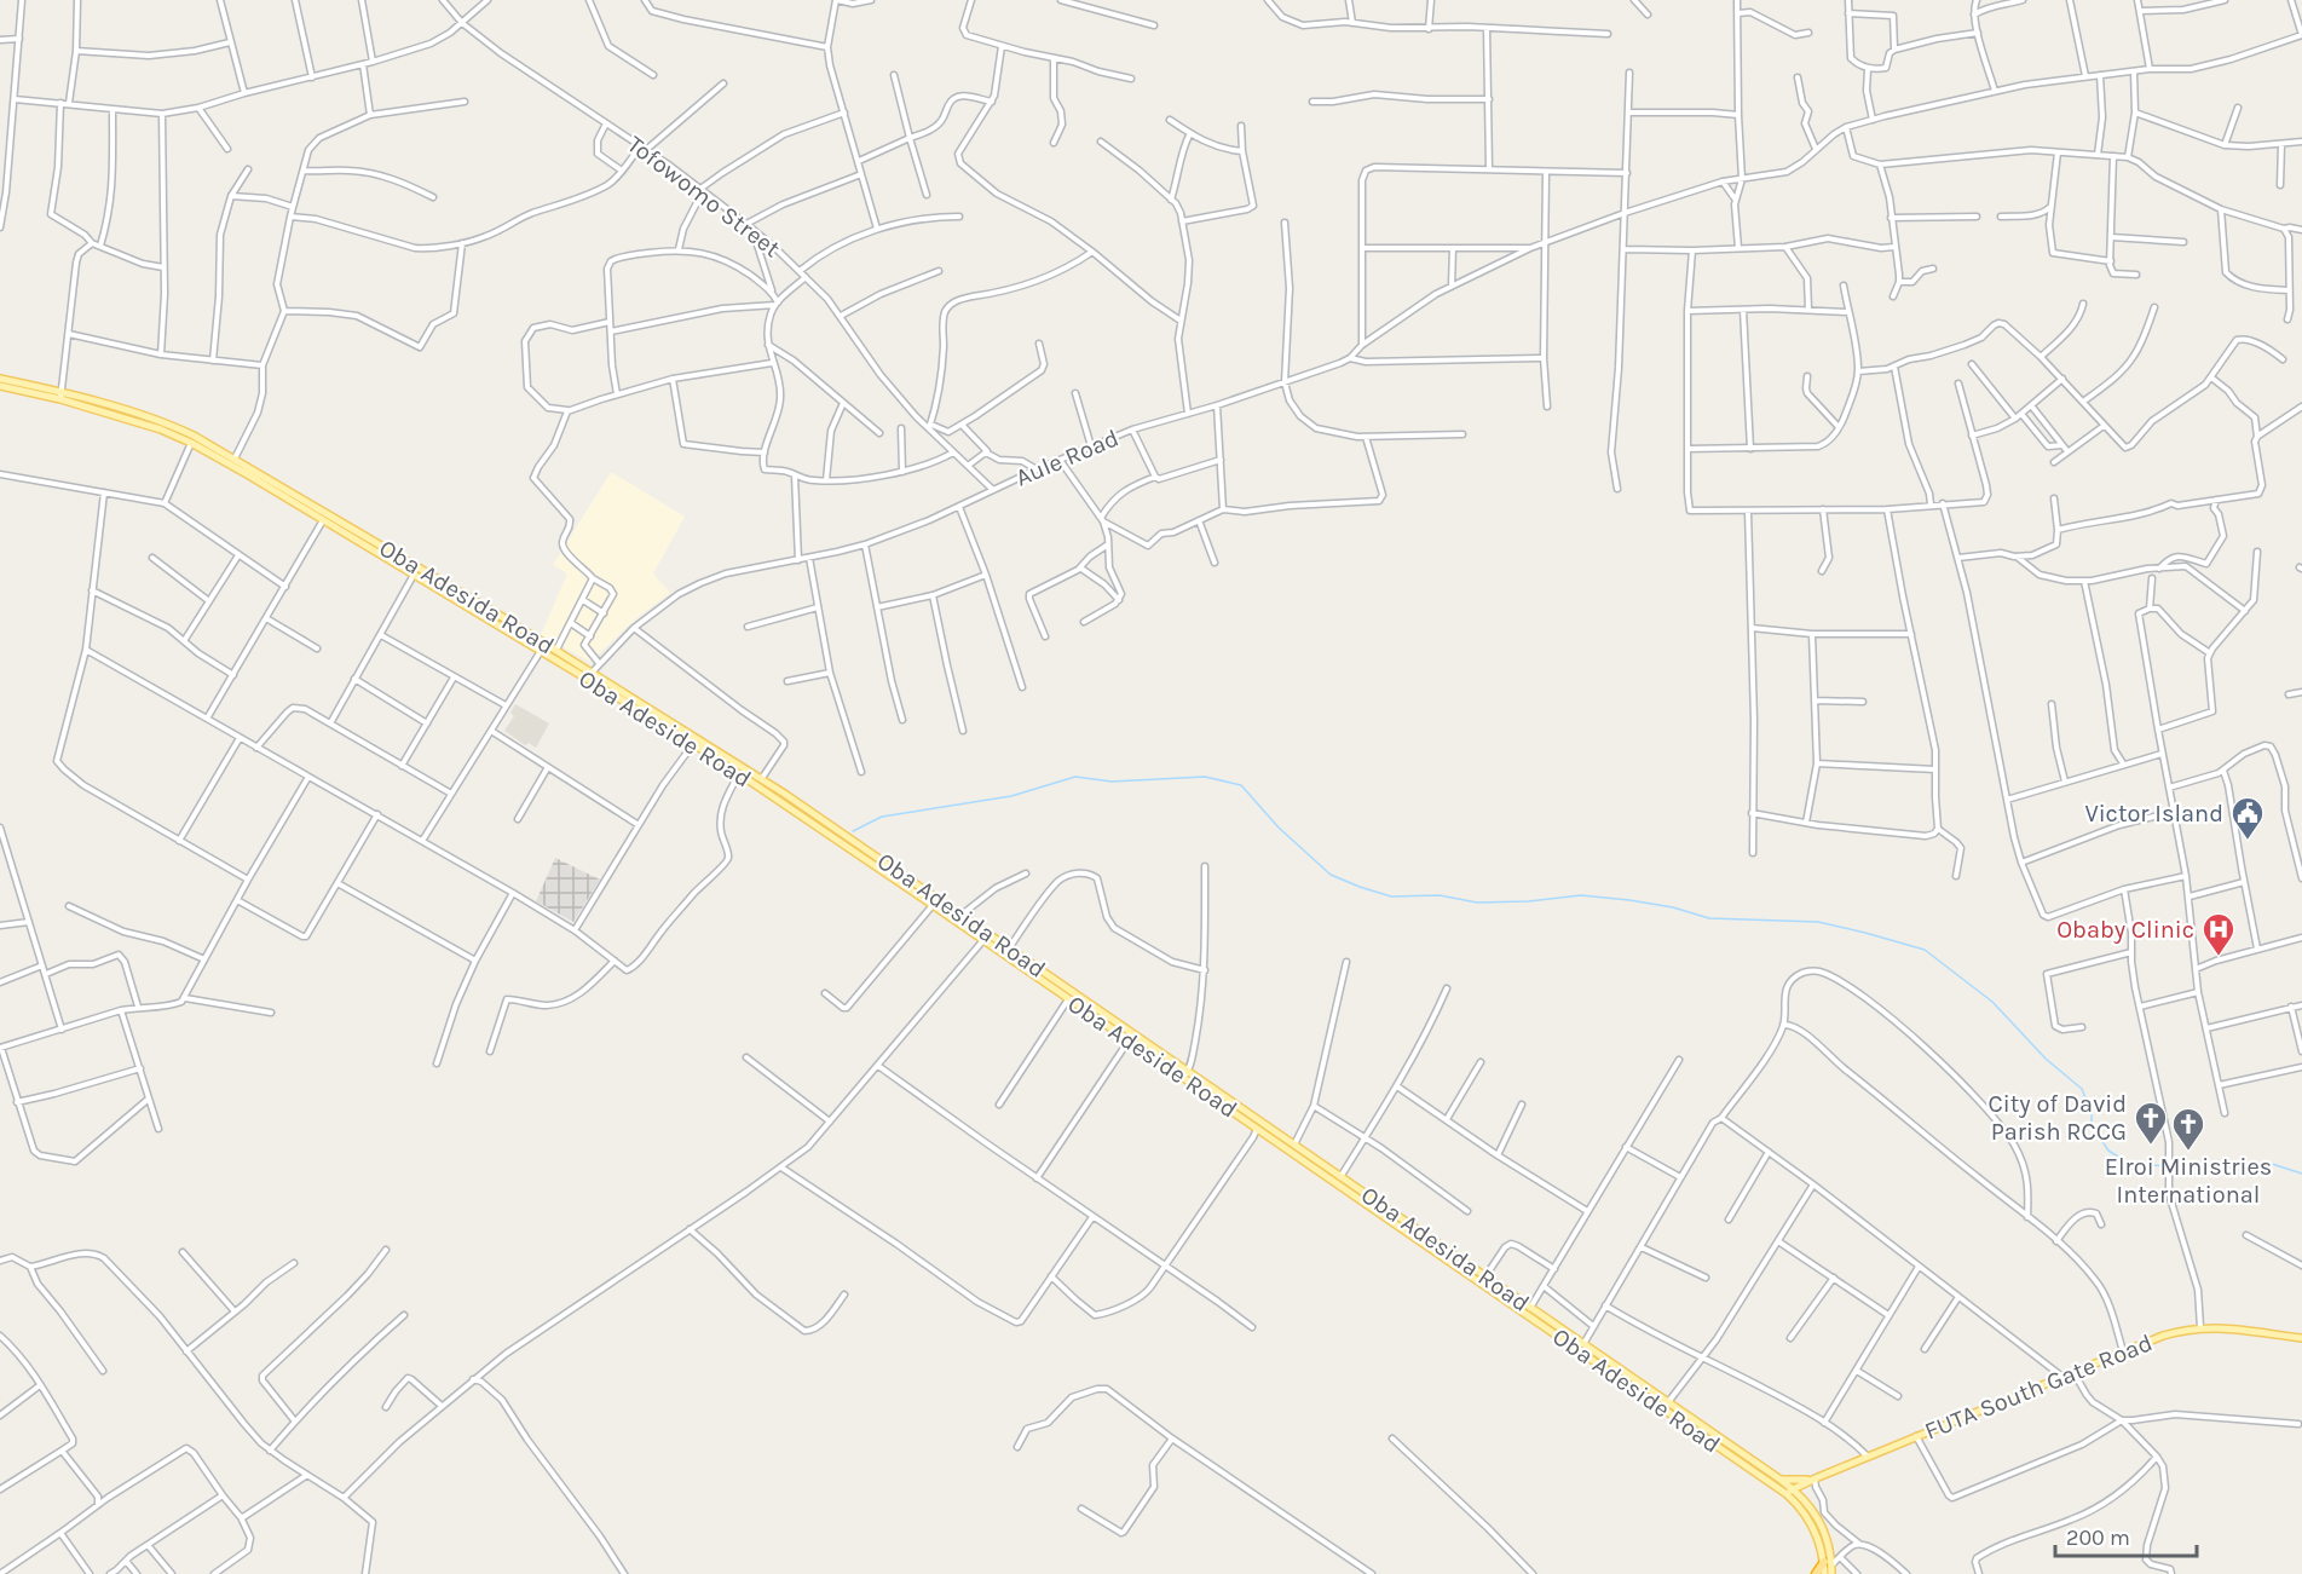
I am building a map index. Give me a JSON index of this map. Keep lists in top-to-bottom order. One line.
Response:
{"streets":{"main road":["Oba Adesida Road","Oba Adeside Road","FUTA South Gate Road"],"street":["Tofowomo Street","Aule Road"]},"crossings":[["Tofowomo Street","Aule Road"],["Aule Road","Oba Adesida Road"],["Oba Adesida Road","Oba Adeside Road"],["Oba Adesida Road","FUTA South Gate Road"],["Oba Adeside Road","FUTA South Gate Road"]],"places":{"public building":["Victor Island"],"hospital":["Obaby Clinic"],"church":["City of David Parish RCCG","Elroi Ministries International"]},"scale_bar":"200 m"}
